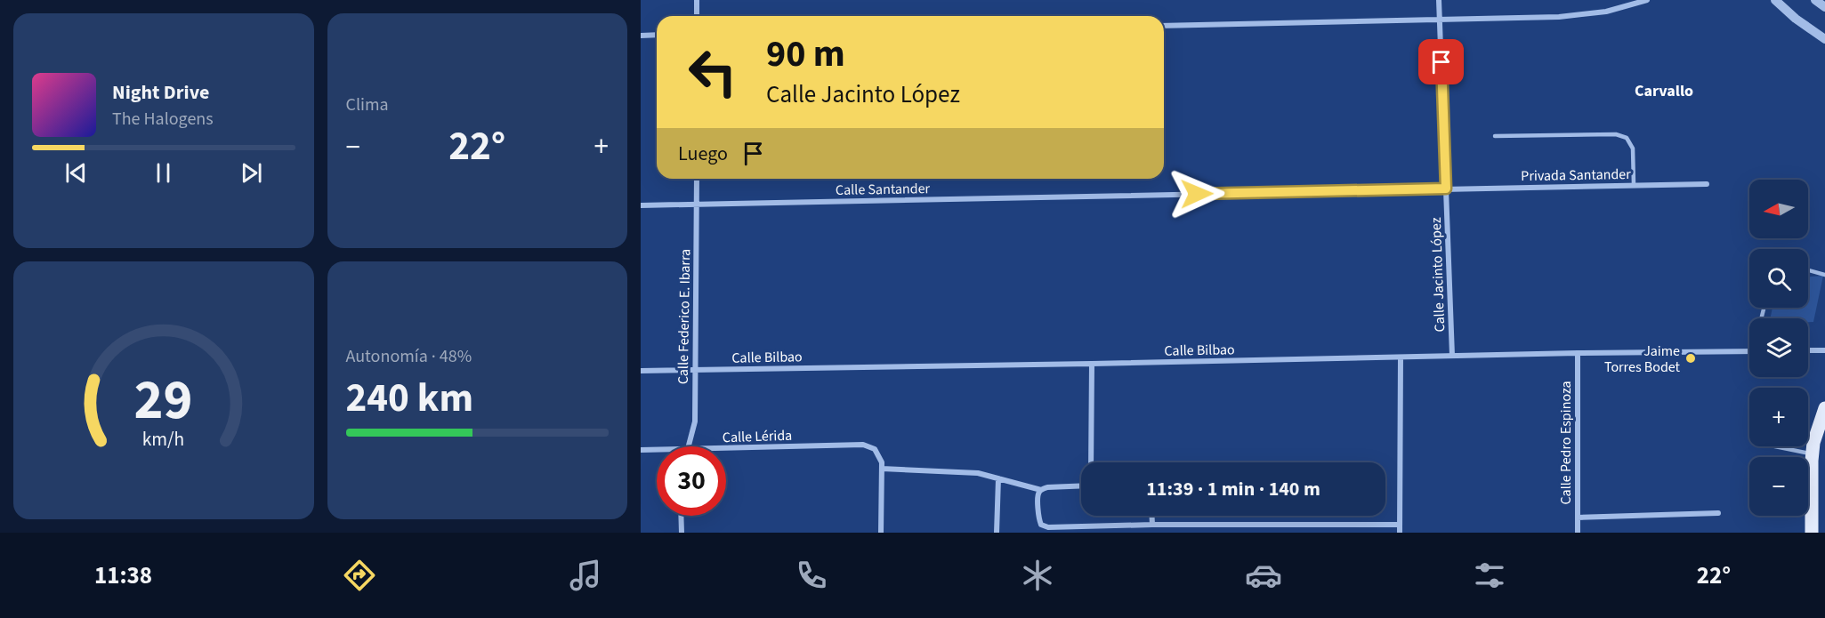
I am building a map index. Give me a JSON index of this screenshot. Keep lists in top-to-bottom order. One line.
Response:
{"streets":{"street":["Privada Santander","Calle Santander","Calle Jacinto López","Calle Federico E. Ibarra","Calle Bilbao","Calle Lérida","Calle Pedro Espinoza"]},"crossings":[["Privada Santander","Calle Santander"],["Privada Santander","Calle Jacinto López"],["Calle Santander","Calle Jacinto López"],["Calle Santander","Calle Federico E. Ibarra"],["Calle Jacinto López","Calle Bilbao"],["Calle Federico E. Ibarra","Calle Bilbao"],["Calle Bilbao","Calle Pedro Espinoza"]],"districts":["Carvallo"],"places":["Jaime Torres Bodet"],"north":"left","page":{"tile":["Clima",["Autonomía · 48%","240 km"]],"turn":["90 m","Calle Jacinto López"],"song":["Night Drive","The Halogens"],"heat":["−","22°","+"],"then":"Luego","map_buttons":["+","−"],"limit":"30","trip":"11:39 · 1 min · 140 m","tabs":["11:38","22°"],"gauge":["29","km/h"]}}
